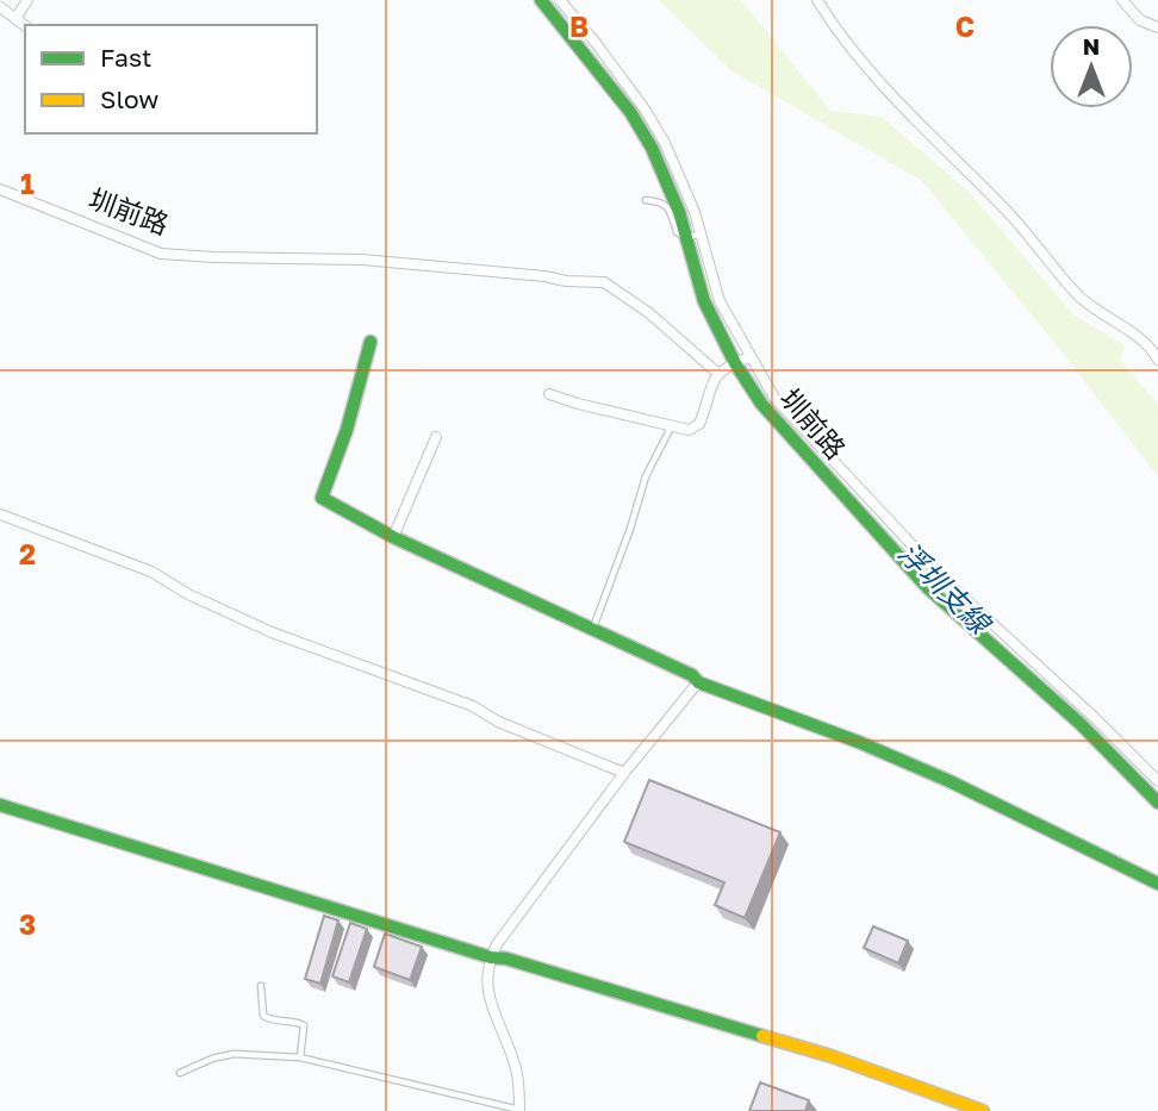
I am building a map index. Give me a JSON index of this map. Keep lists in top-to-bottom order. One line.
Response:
{"streets":{"street":["圳前路"]},"water":["浮圳支線"],"legend":["Fast","Slow"],"north":"top","grid":{"columns":["B","C"],"rows":["1","2","3"]}}
